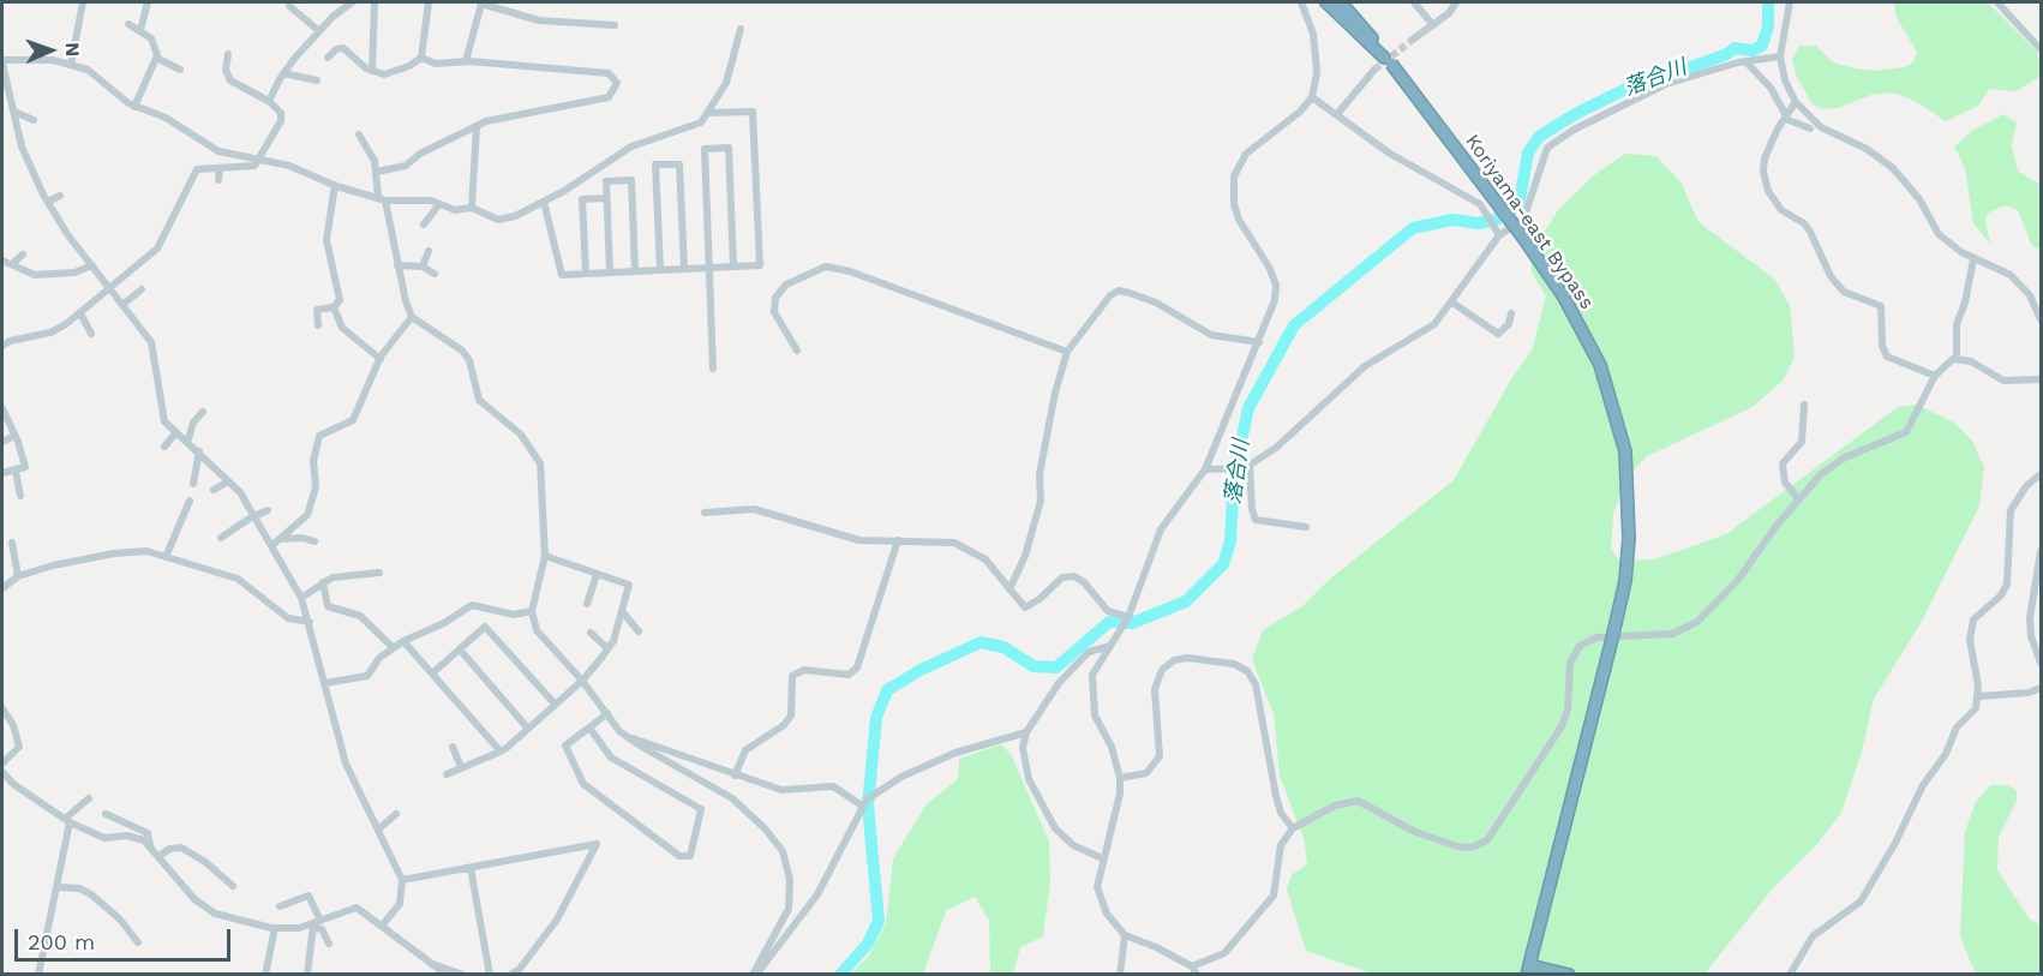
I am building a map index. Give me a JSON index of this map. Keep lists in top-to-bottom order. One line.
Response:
{"streets":{"highway":["Koriyama-east Bypass"]},"water":["落合川"],"scale_bar":"200 m","north":"right"}
